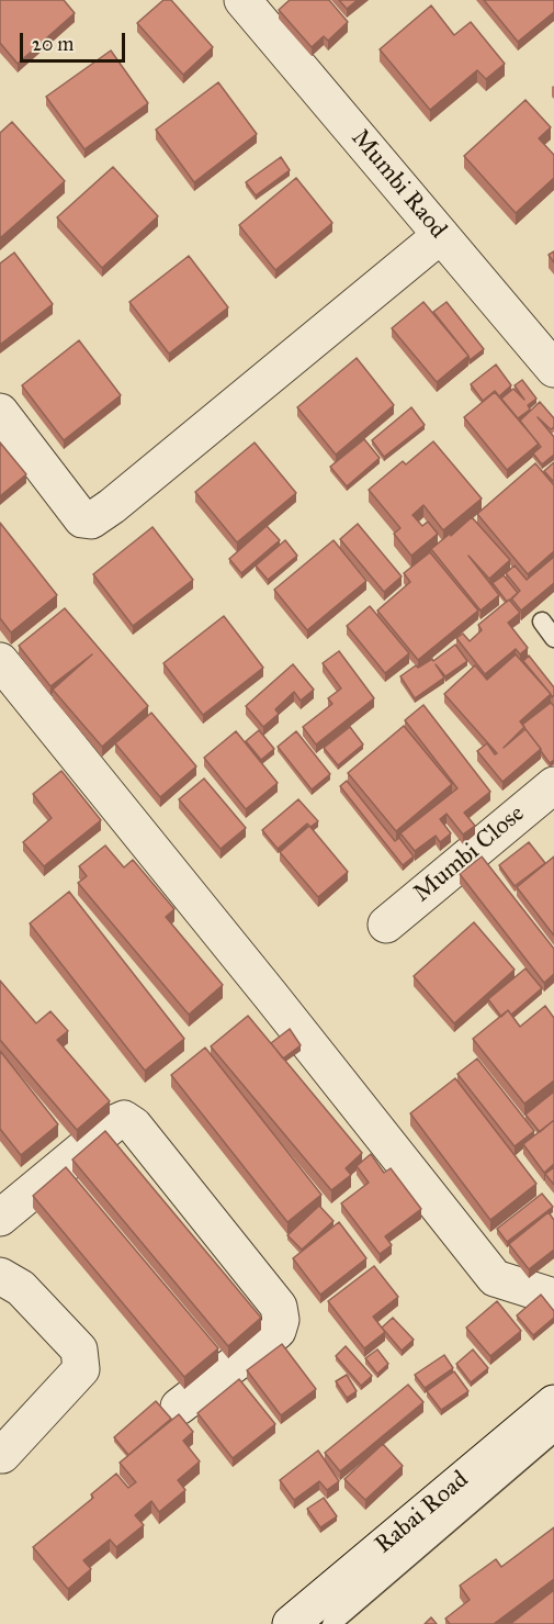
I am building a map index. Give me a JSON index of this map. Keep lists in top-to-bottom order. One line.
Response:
{"streets":{"street":["Mumbi Raod","Mumbi Close","Rabai Road"]},"scale_bar":"20 m"}
